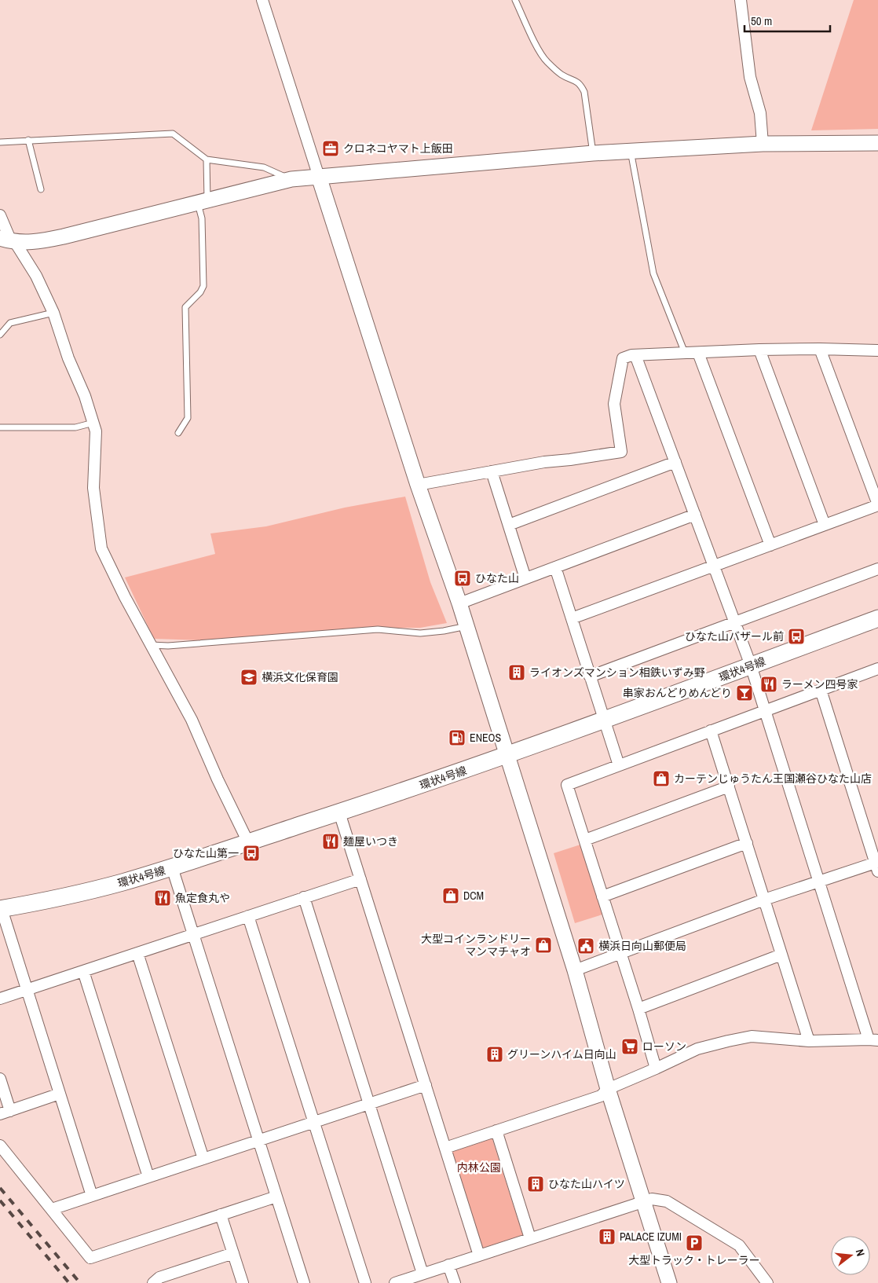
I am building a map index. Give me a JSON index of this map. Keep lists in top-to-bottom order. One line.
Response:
{"streets":{"main road":["環状4号線"]},"parks":["内林公園"],"places":{"office":["クロネコヤマト上飯田"],"bus stop":["ひなた山","ひなた山バザール前","ひなた山第一"],"building":["ライオンズマンション相鉄いずみ野","グリーンハイム日向山","ひなた山ハイツ","PALACE IZUMI"],"school or university":["横浜文化保育園"],"restaurant":["ラーメン四号家","麺屋いつき","魚定食丸や"],"bar":["串家おんどりめんどり"],"fuel station":["ENEOS"],"shop":["カーテンじゅうたん王国瀬谷ひなた山店","DCM","大型コインランドリー マンマチャオ"],"public building":["横浜日向山郵便局"],"supermarket":["ローソン"],"parking":["大型トラック・トレーラー"]},"scale_bar":"50 m","north":"right"}
